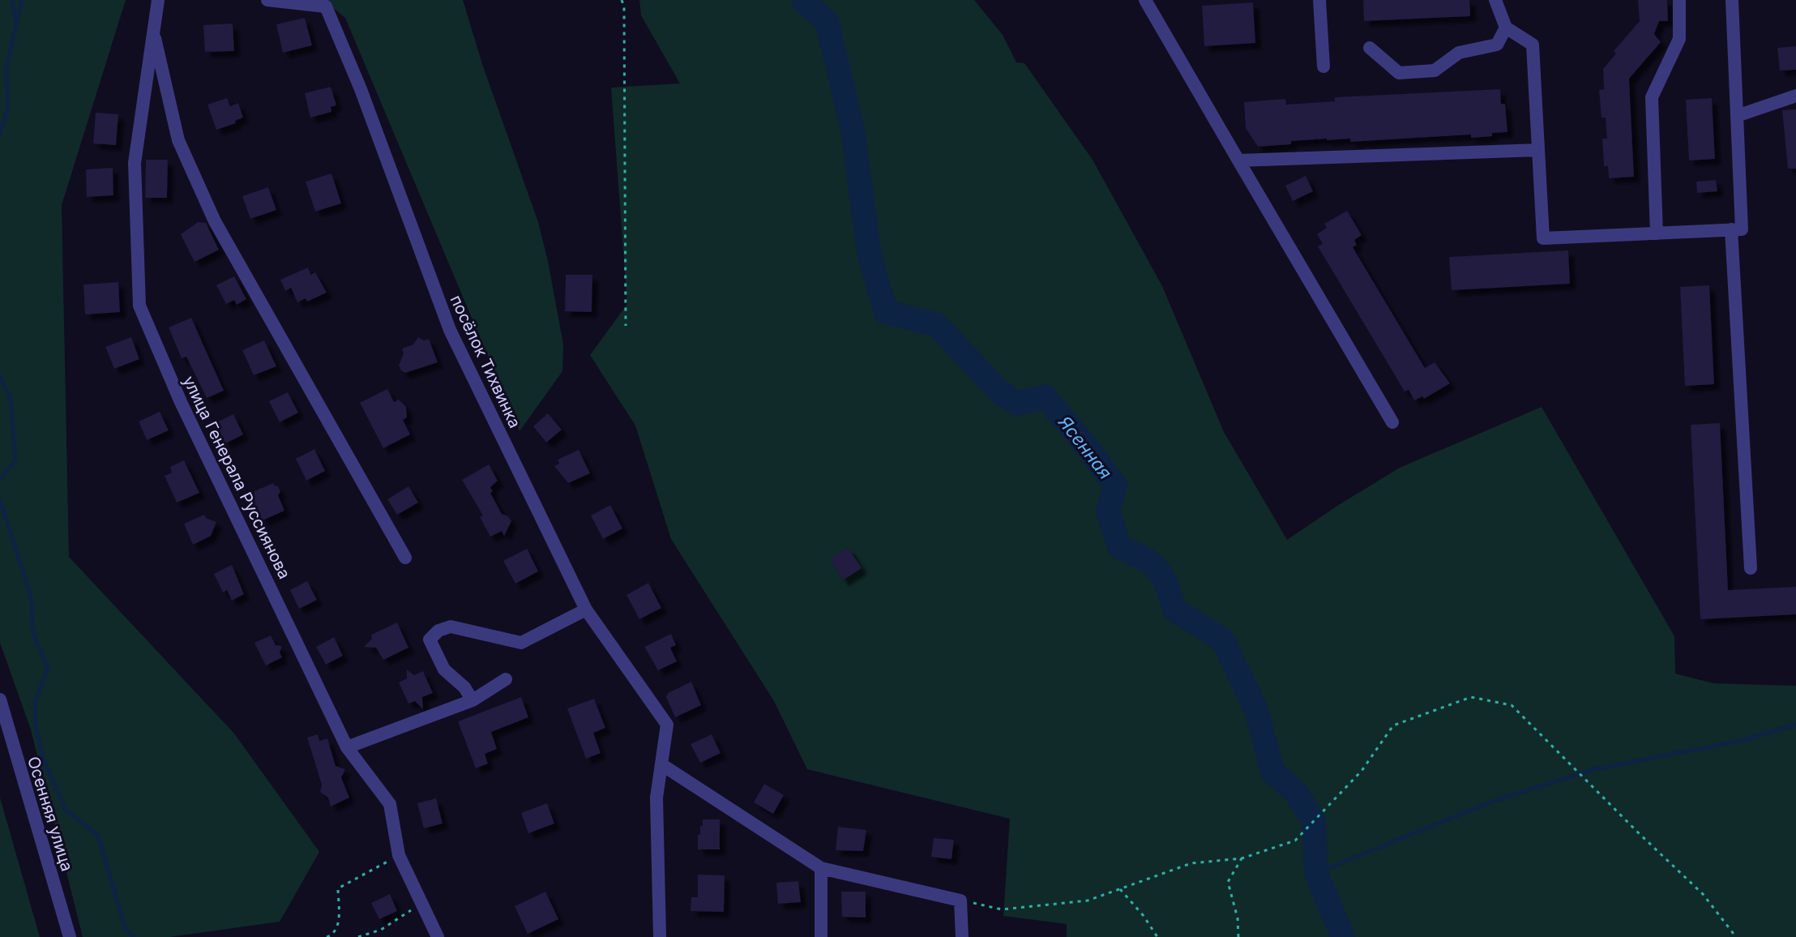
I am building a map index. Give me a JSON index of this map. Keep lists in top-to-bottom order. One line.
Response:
{"streets":{"street":["посёлок Тихвинка","улица Генерала Руссиянова","Осенняя улица"]},"water":["Ясенная"]}
